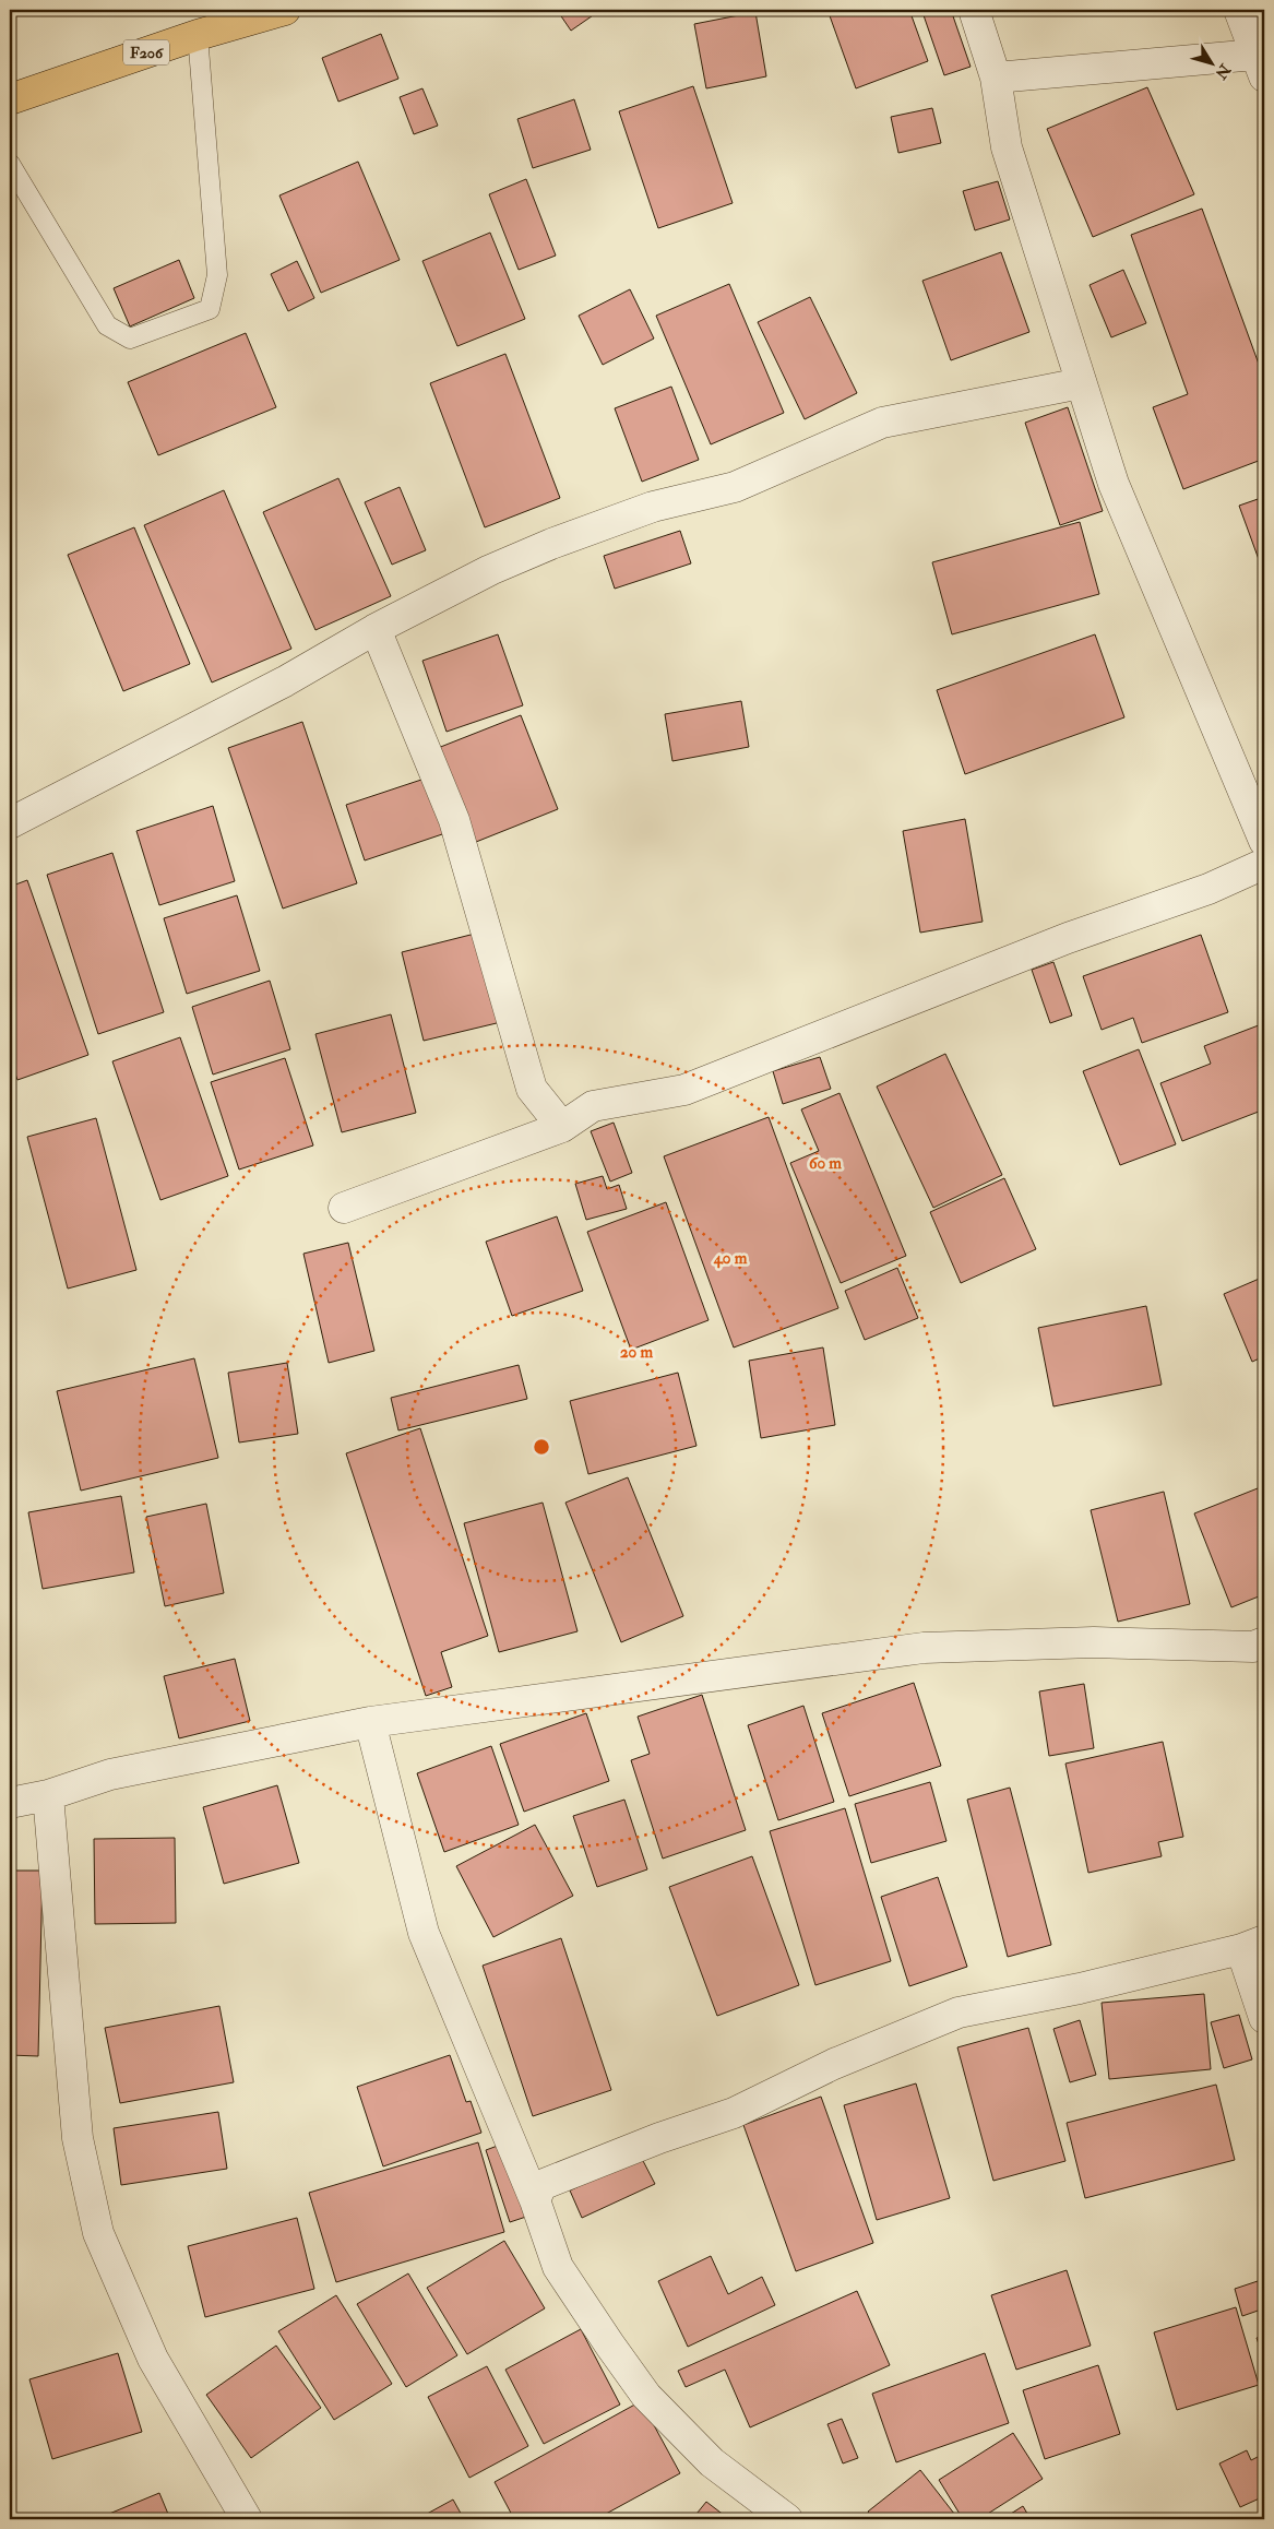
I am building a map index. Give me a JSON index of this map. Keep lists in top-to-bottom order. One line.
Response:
{"streets":{"main road":["F206"]},"north":"bottom right","rings":["60 m","40 m","20 m"]}
